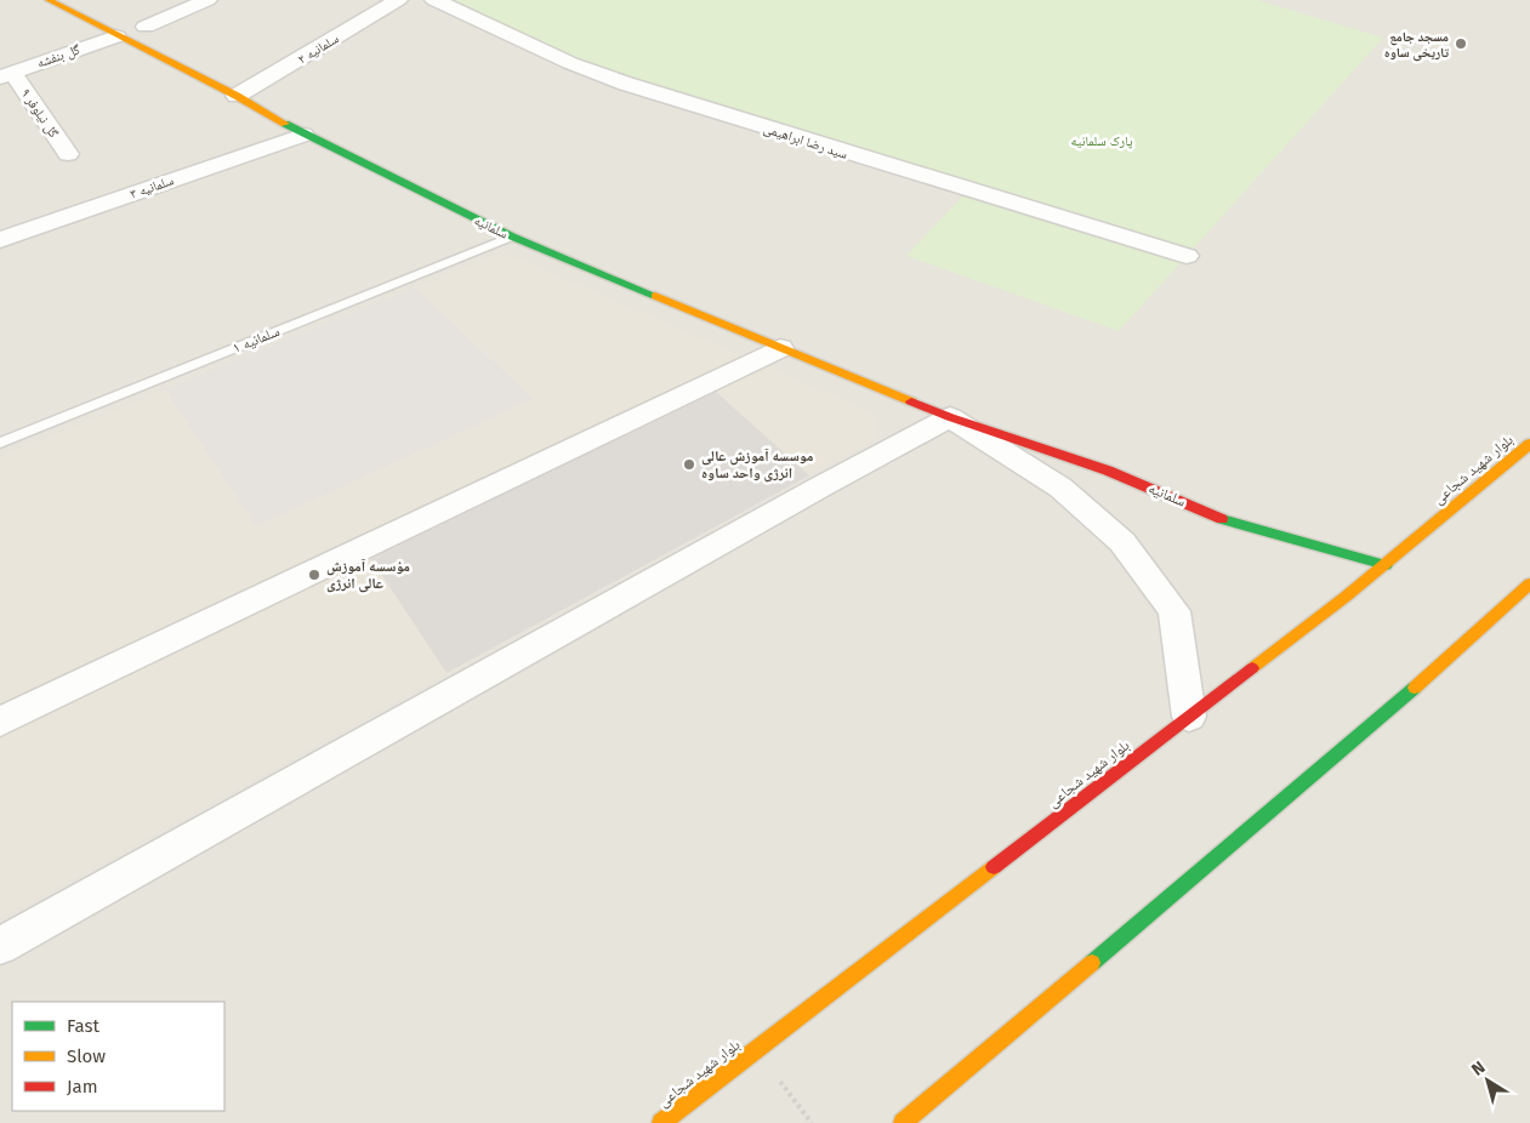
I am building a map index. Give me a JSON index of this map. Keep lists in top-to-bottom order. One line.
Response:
{"streets":{"street":["سلمانیه ۲","گل بنفشه","گل نیلوفر ۹","سید رضا ابراهیمی","سلمانیه ۳","سلمانیه","بلوار شهید شجاعی"],"lane":["سلمانیه ۱"]},"crossings":[["سلمانیه ۲","سلمانیه"],["گل بنفشه","گل نیلوفر ۹"],["گل بنفشه","سلمانیه"],["سلمانیه ۳","سلمانیه"],["سلمانیه","سلمانیه ۱"],["سلمانیه","بلوار شهید شجاعی"]],"parks":["پارک سلمانیه"],"places":["مسجد جامع تاریخی ساوه","موسسه آموزش عالی انرژی واحد ساوه","مؤسسه آموزش عالی انرژی"],"legend":["Fast","Slow","Jam"],"north":"top left"}
